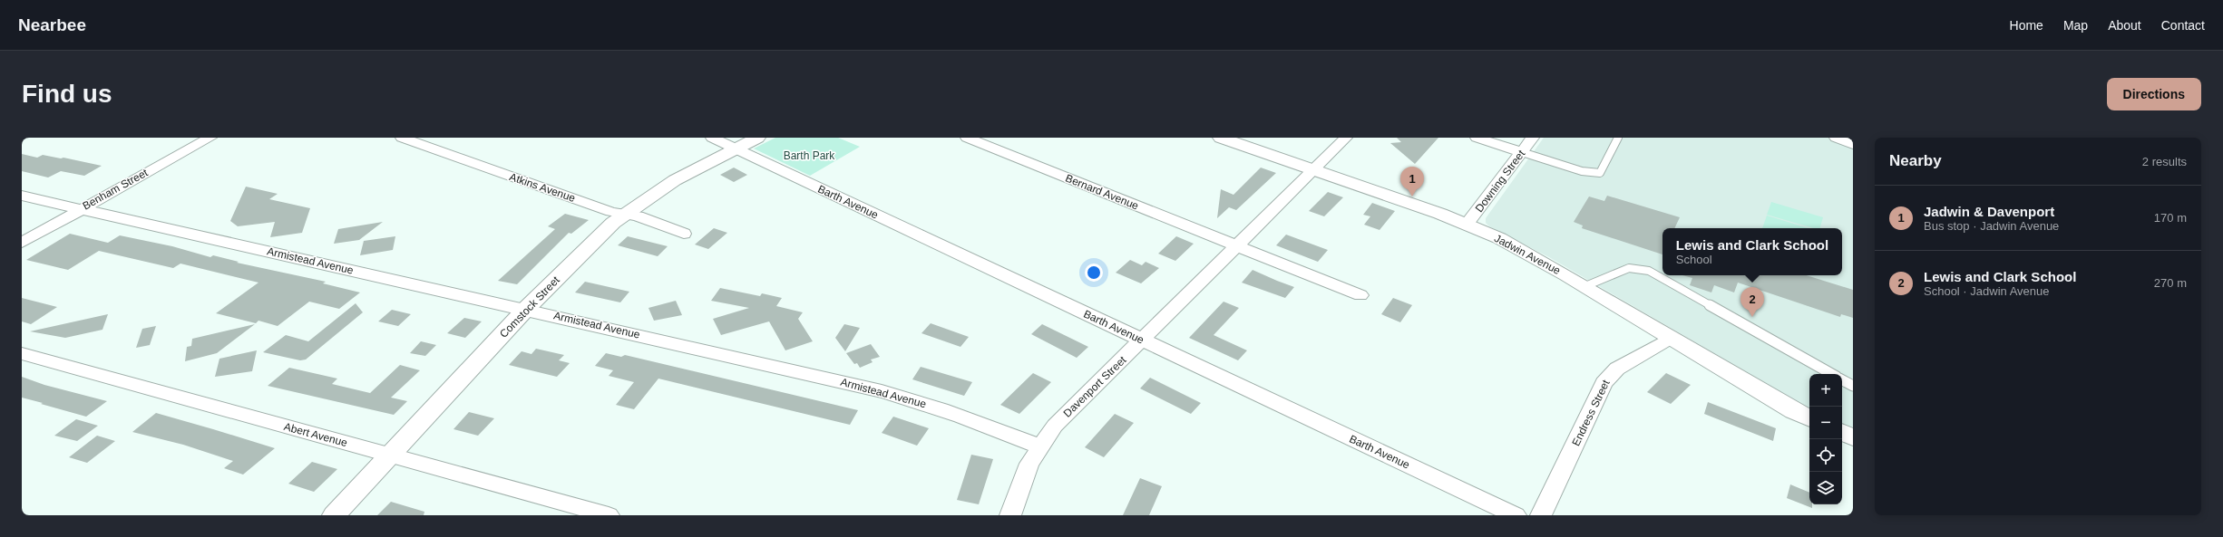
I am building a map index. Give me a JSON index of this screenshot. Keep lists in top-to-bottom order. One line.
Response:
{"streets":{"street":["Downing Street","Atkins Avenue","Benham Street","Bernard Avenue","Barth Avenue","Jadwin Avenue","Armistead Avenue","Comstock Street","Davenport Street","Endress Street","Abert Avenue"]},"crossings":[["Downing Street","Jadwin Avenue"],["Atkins Avenue","Comstock Street"],["Benham Street","Armistead Avenue"],["Bernard Avenue","Davenport Street"],["Barth Avenue","Comstock Street"],["Barth Avenue","Davenport Street"],["Jadwin Avenue","Davenport Street"],["Jadwin Avenue","Endress Street"],["Armistead Avenue","Comstock Street"],["Armistead Avenue","Davenport Street"],["Comstock Street","Abert Avenue"]],"parks":["Barth Park"],"page":{"header":"Nearbee","nav":["Home","Map","About","Contact"],"buttons":"Directions","title":"Find us","heading":["Nearby","2 results"],"pins":["1","2"],"list":[{"mark":"1","name":"Jadwin & Davenport","note":"Bus stop · Jadwin Avenue","value":"170 m"},{"mark":"2","name":"Lewis and Clark School","note":"School · Jadwin Avenue","value":"270 m"}],"popup":["Lewis and Clark School","School"],"map_buttons":["+","−"]}}
